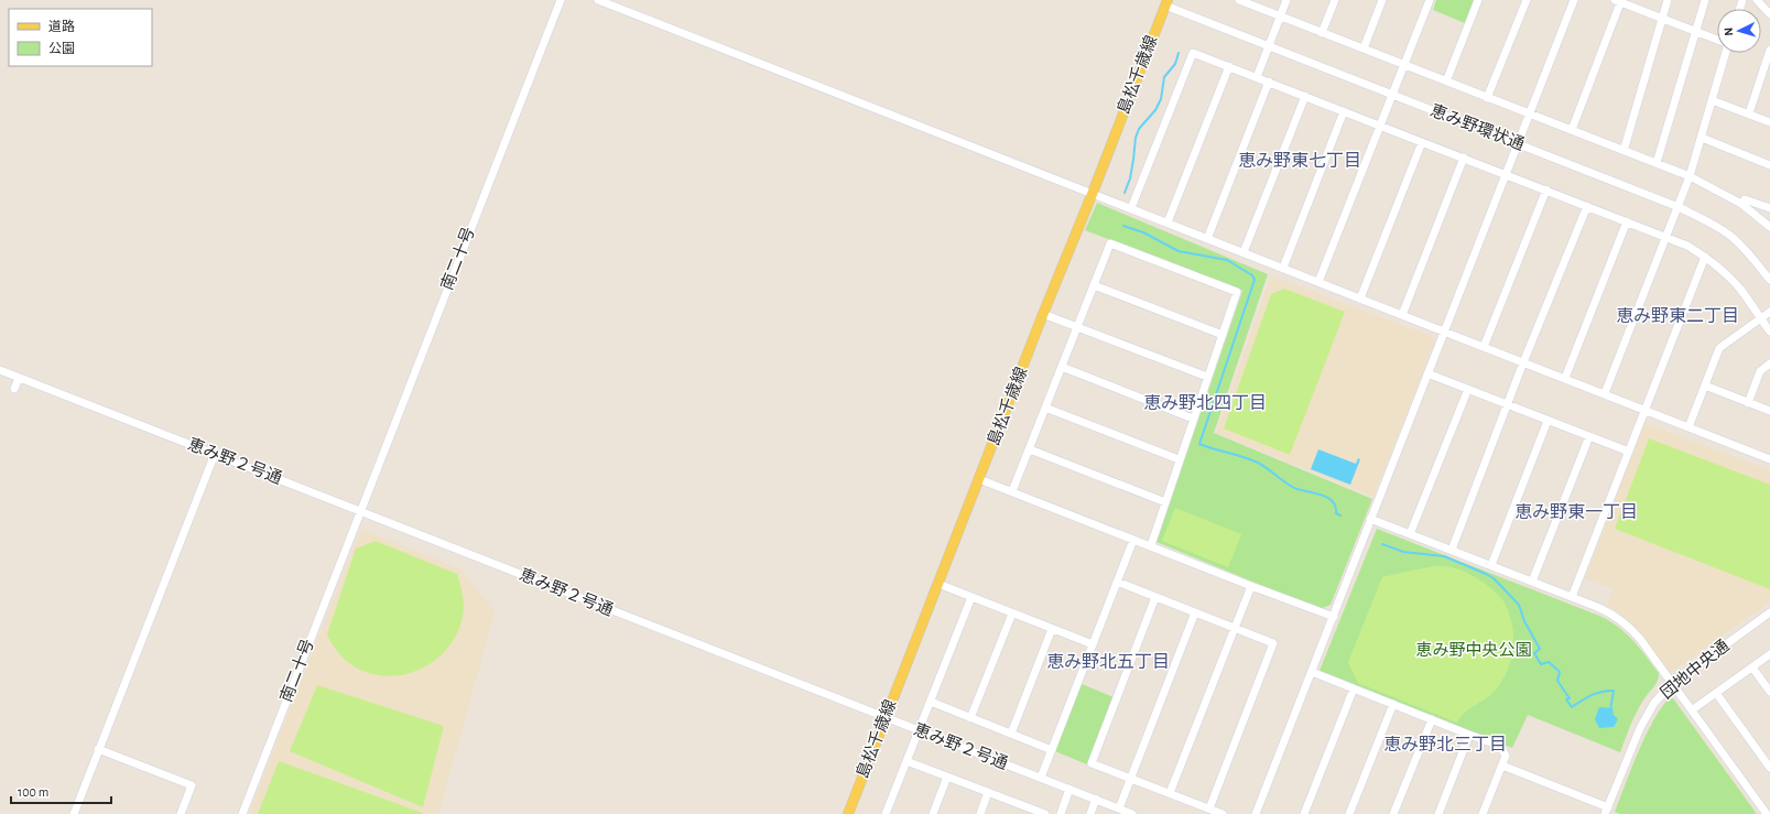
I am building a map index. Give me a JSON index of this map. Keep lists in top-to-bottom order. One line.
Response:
{"streets":{"main road":["島松千歳線"],"street":["恵み野環状通","南二十号","恵み野２号通","団地中央通"]},"crossings":[["島松千歳線","恵み野環状通"],["島松千歳線","恵み野２号通"],["南二十号","恵み野２号通"]],"districts":["恵み野東七丁目","恵み野東二丁目","恵み野北四丁目","恵み野東一丁目","恵み野北五丁目","恵み野北三丁目"],"parks":["恵み野中央公園"],"legend":["道路","公園"],"scale_bar":"100 m","north":"left"}
